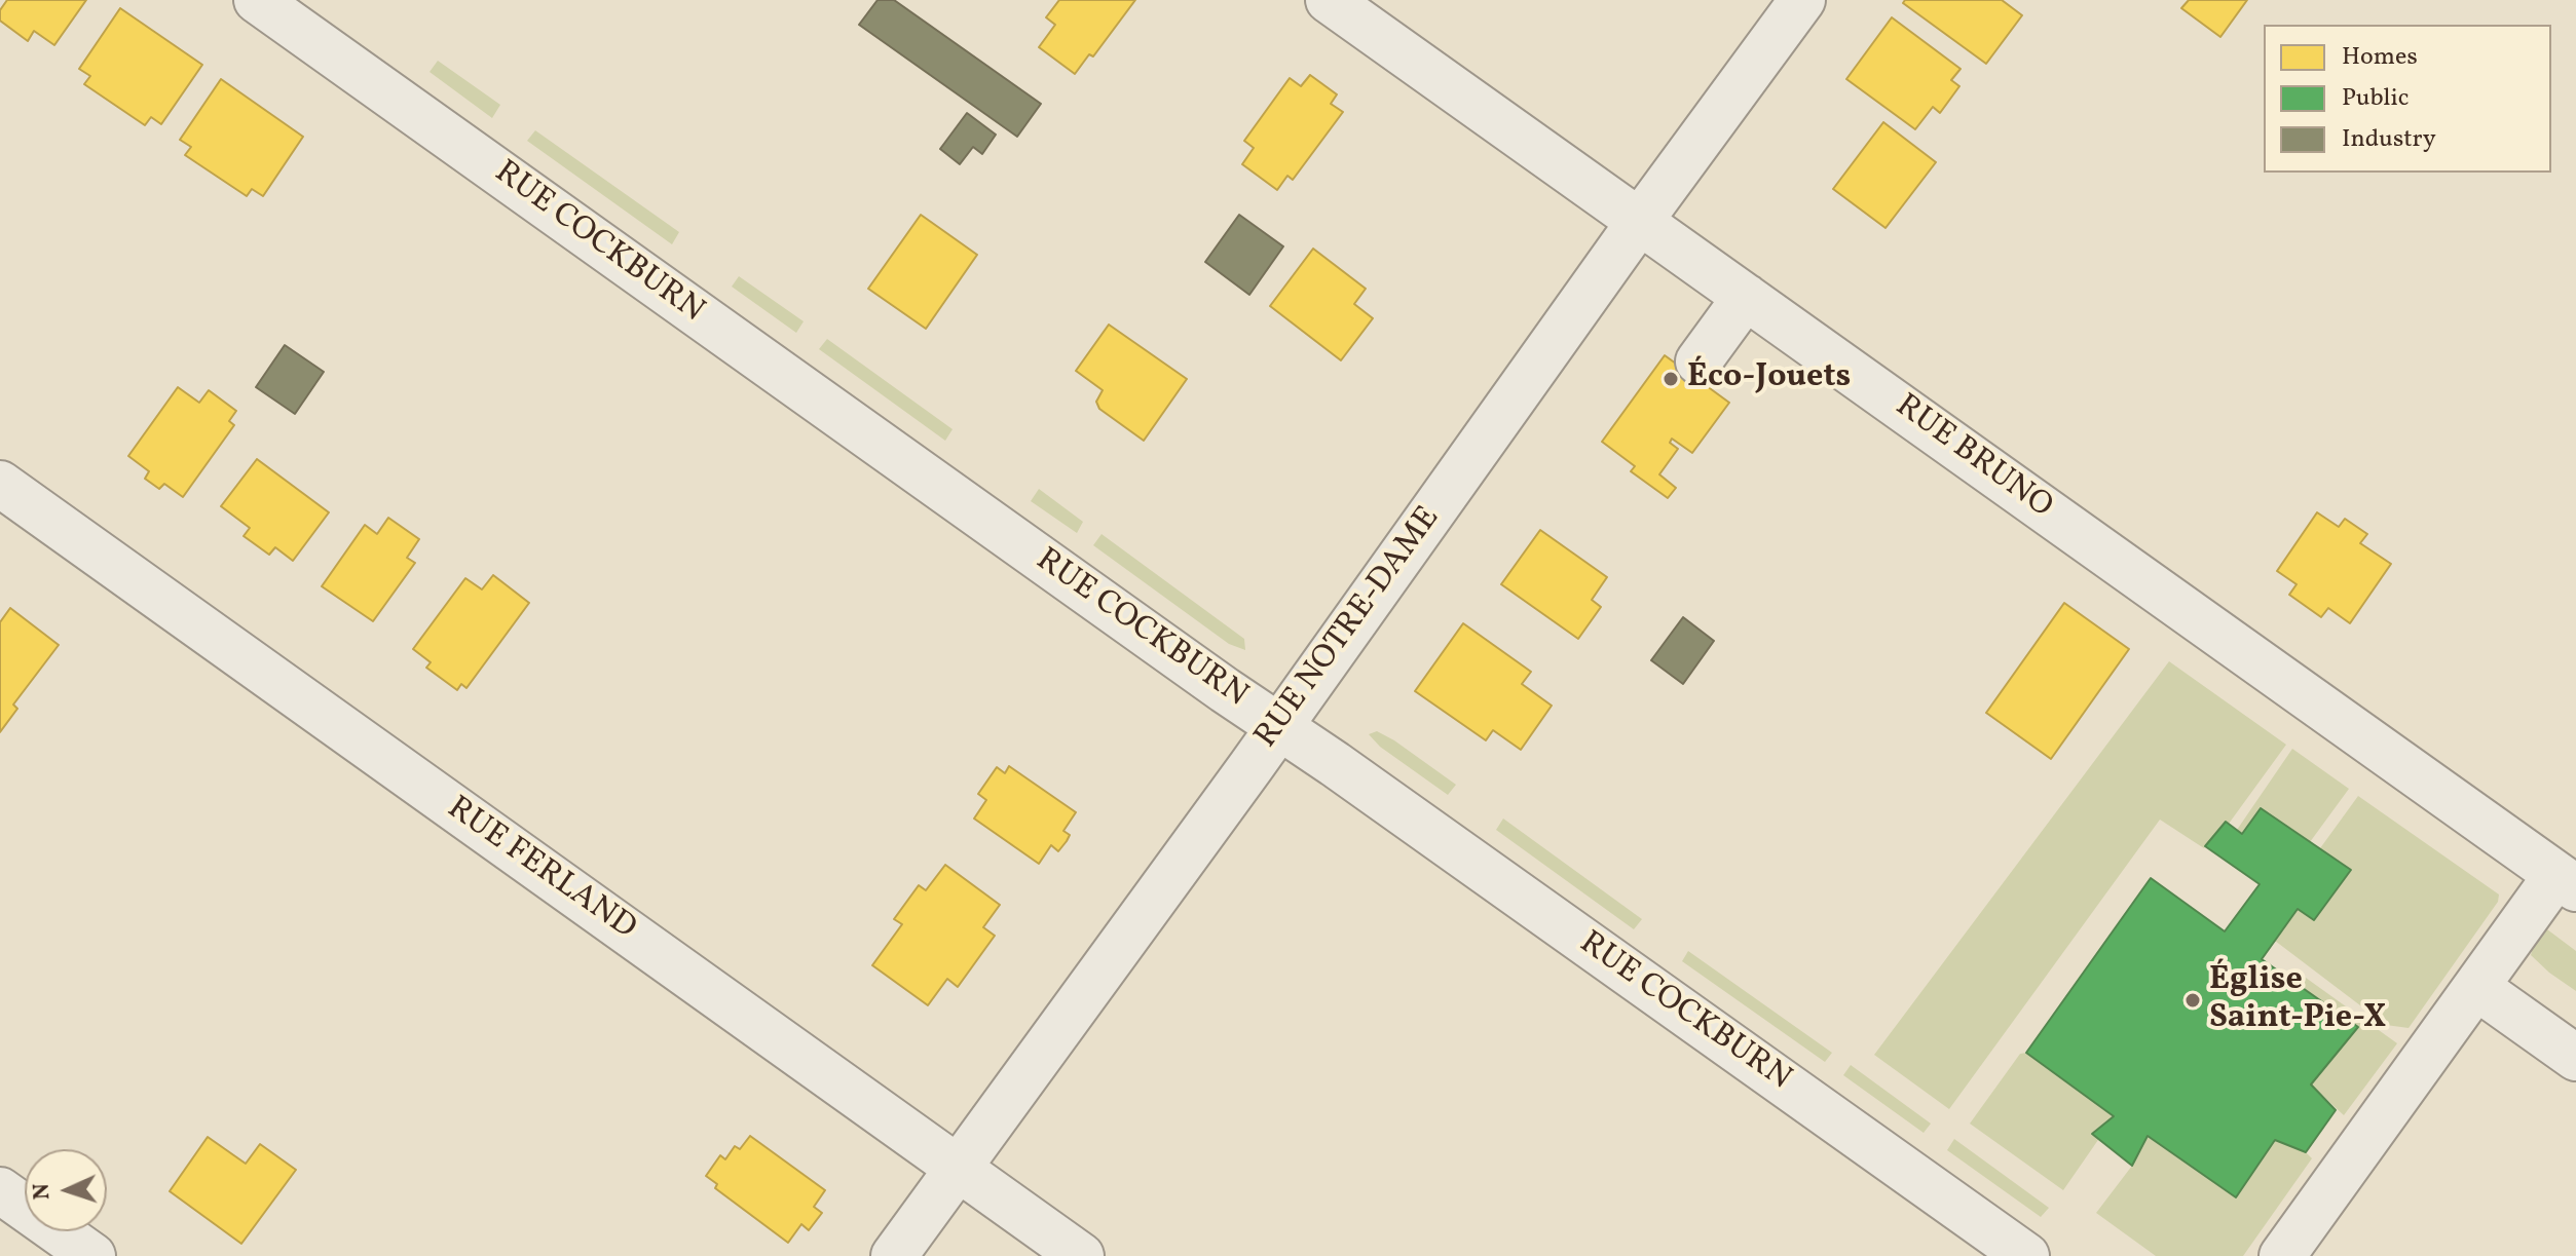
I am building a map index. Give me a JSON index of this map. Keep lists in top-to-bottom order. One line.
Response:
{"streets":{"street":["RUE COCKBURN","RUE BRUNO","RUE NOTRE-DAME","RUE FERLAND"]},"crossings":[["RUE COCKBURN","RUE NOTRE-DAME"],["RUE BRUNO","RUE NOTRE-DAME"],["RUE NOTRE-DAME","RUE FERLAND"]],"places":["Éco-Jouets","Église Saint-Pie-X"],"legend":["Homes","Public","Industry"],"north":"left"}
